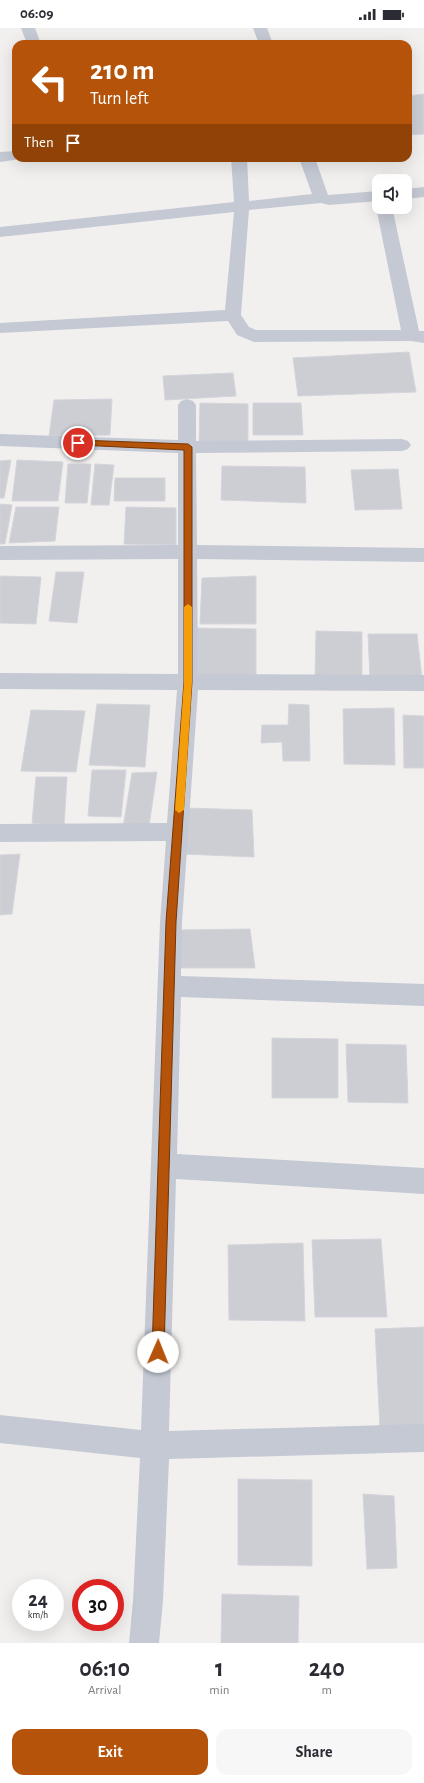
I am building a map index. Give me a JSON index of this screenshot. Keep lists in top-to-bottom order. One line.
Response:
{"page":{"status":"06:09","turn":["210 m","Turn left"],"then":"Then","speed":"24 km/h","limit":"30","eta":["06:10","Arrival","1","min","240","m"],"buttons":["Exit","Share"]}}
